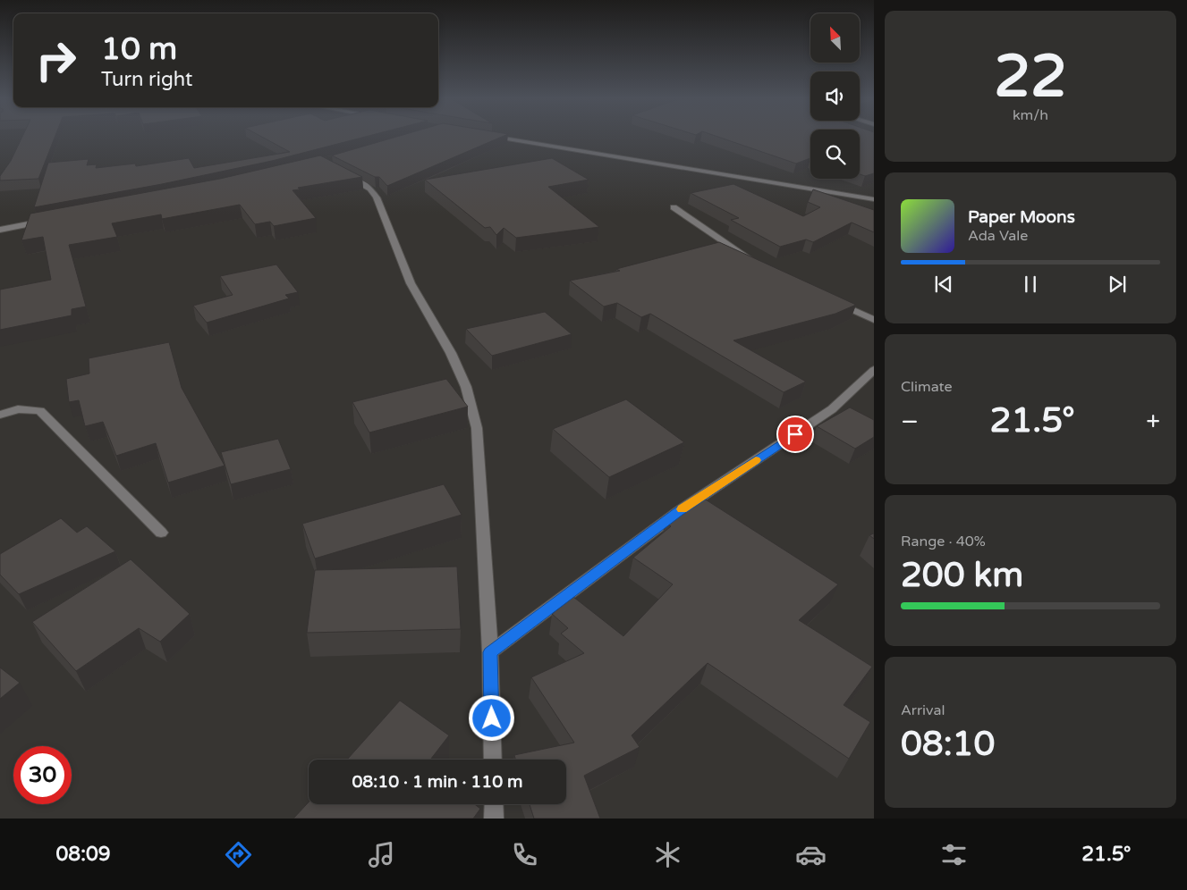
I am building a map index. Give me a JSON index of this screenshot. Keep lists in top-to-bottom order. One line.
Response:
{"north":"top left","page":{"tile":[["22","km/h"],"Climate",["Range · 40%","200 km"],["Arrival","08:10"]],"turn":["10 m","Turn right"],"song":["Paper Moons","Ada Vale"],"heat":["−","21.5°","+"],"limit":"30","trip":"08:10 · 1 min · 110 m","tabs":["08:09","21.5°"]}}
